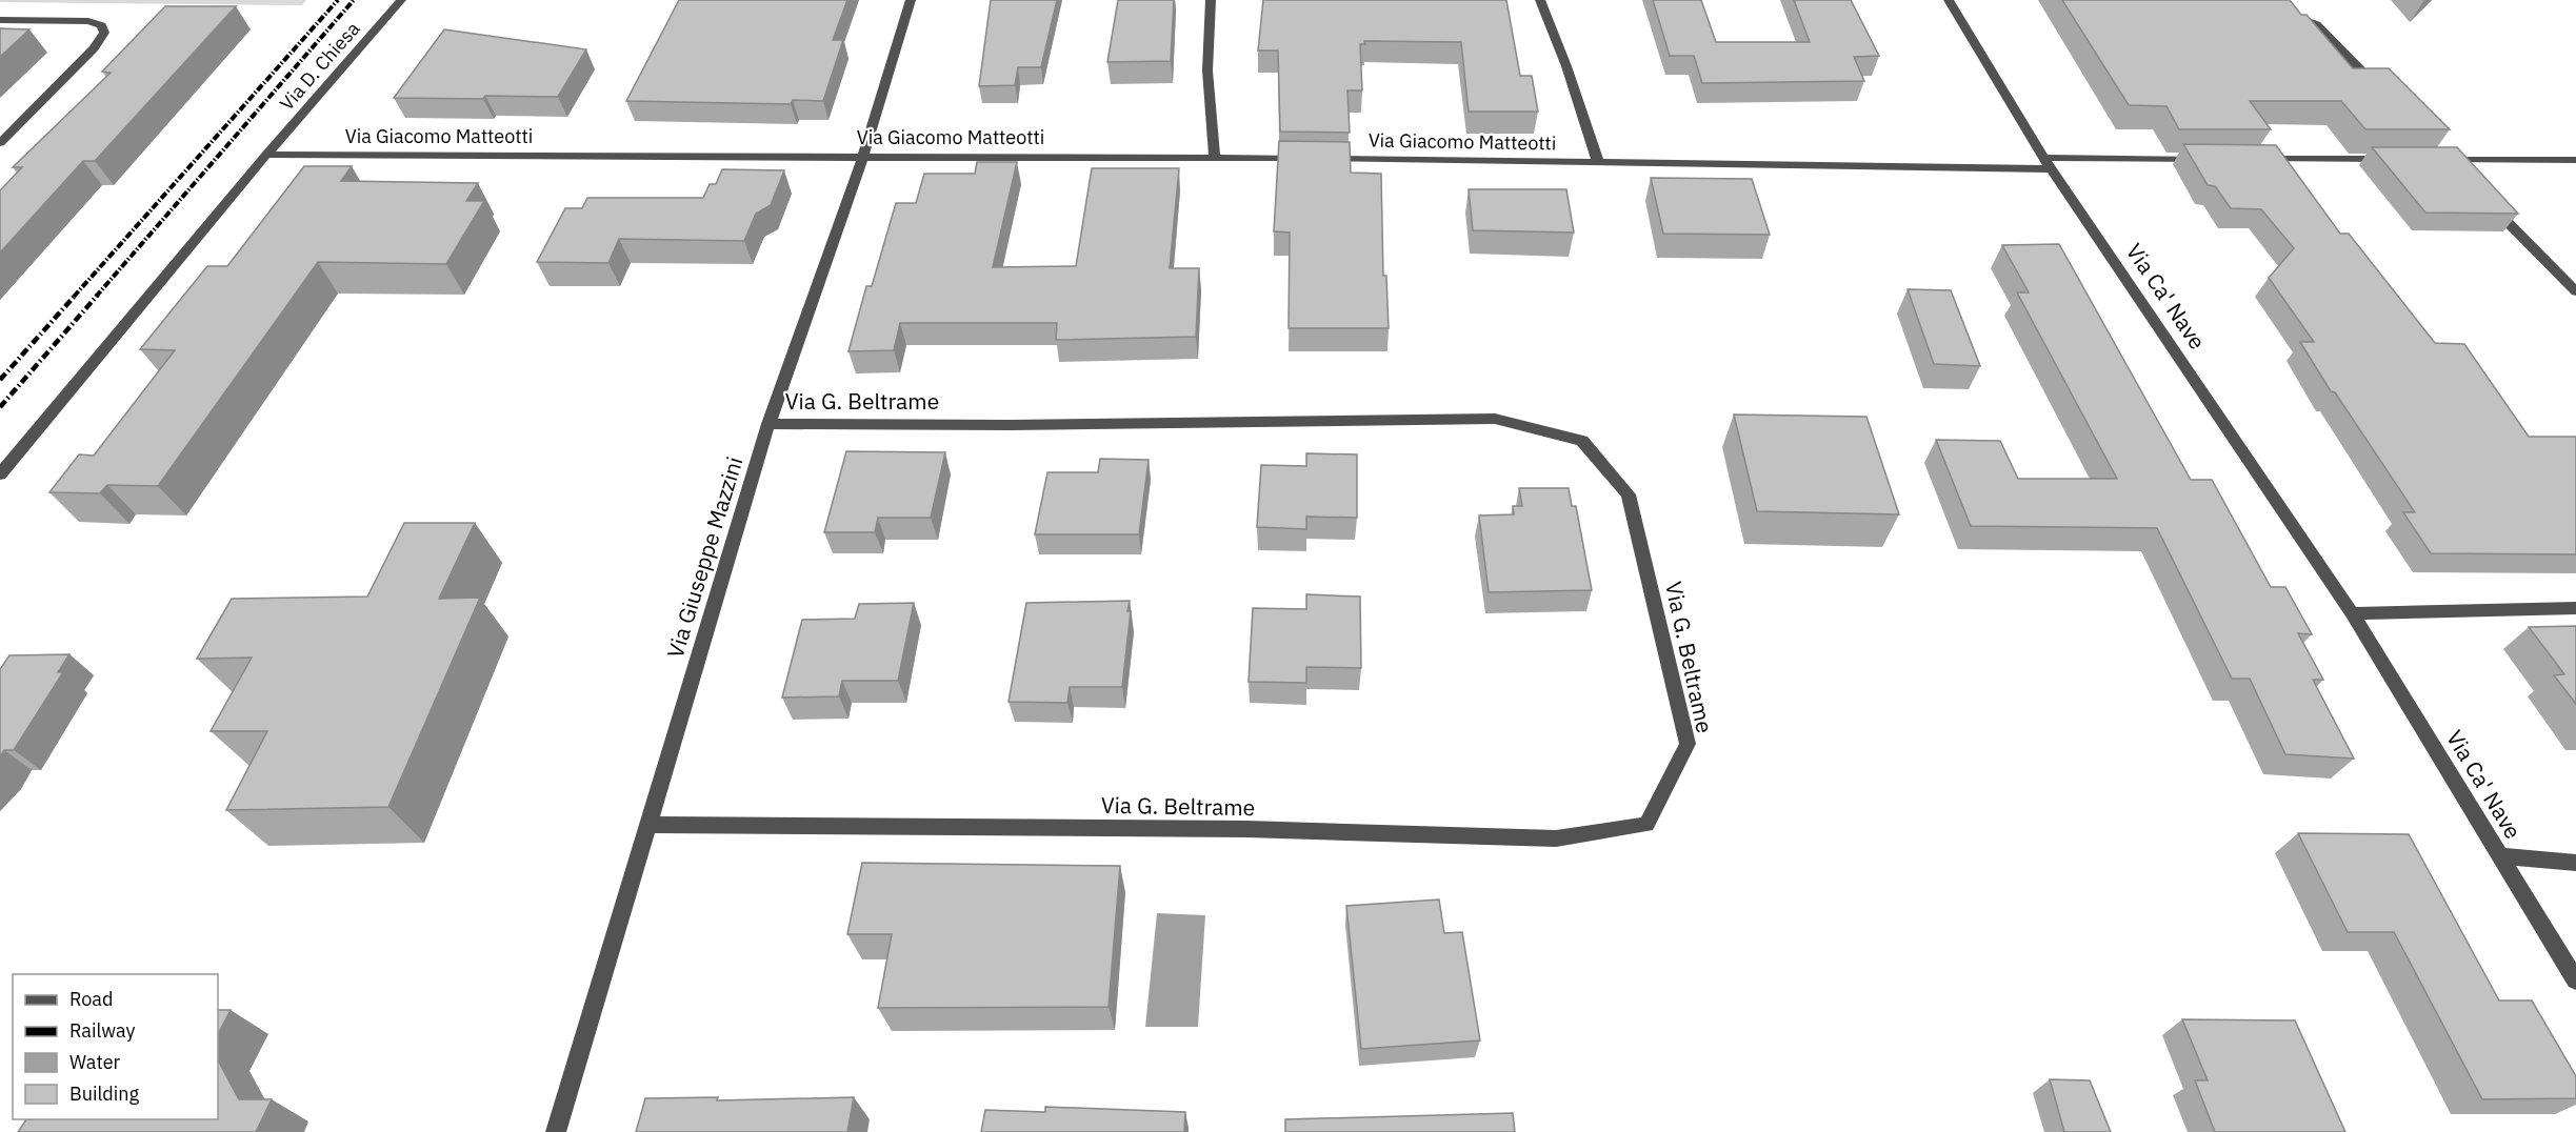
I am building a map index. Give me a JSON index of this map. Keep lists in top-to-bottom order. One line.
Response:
{"streets":{"street":["Via D. Chiesa","Via Giacomo Matteotti","Via Ca' Nave","Via G. Beltrame","Via Giuseppe Mazzini"]},"crossings":[["Via D. Chiesa","Via Giacomo Matteotti"],["Via Giacomo Matteotti","Via Ca' Nave"],["Via Giacomo Matteotti","Via Giuseppe Mazzini"],["Via G. Beltrame","Via Giuseppe Mazzini"]],"legend":["Road","Railway","Water","Building"]}
